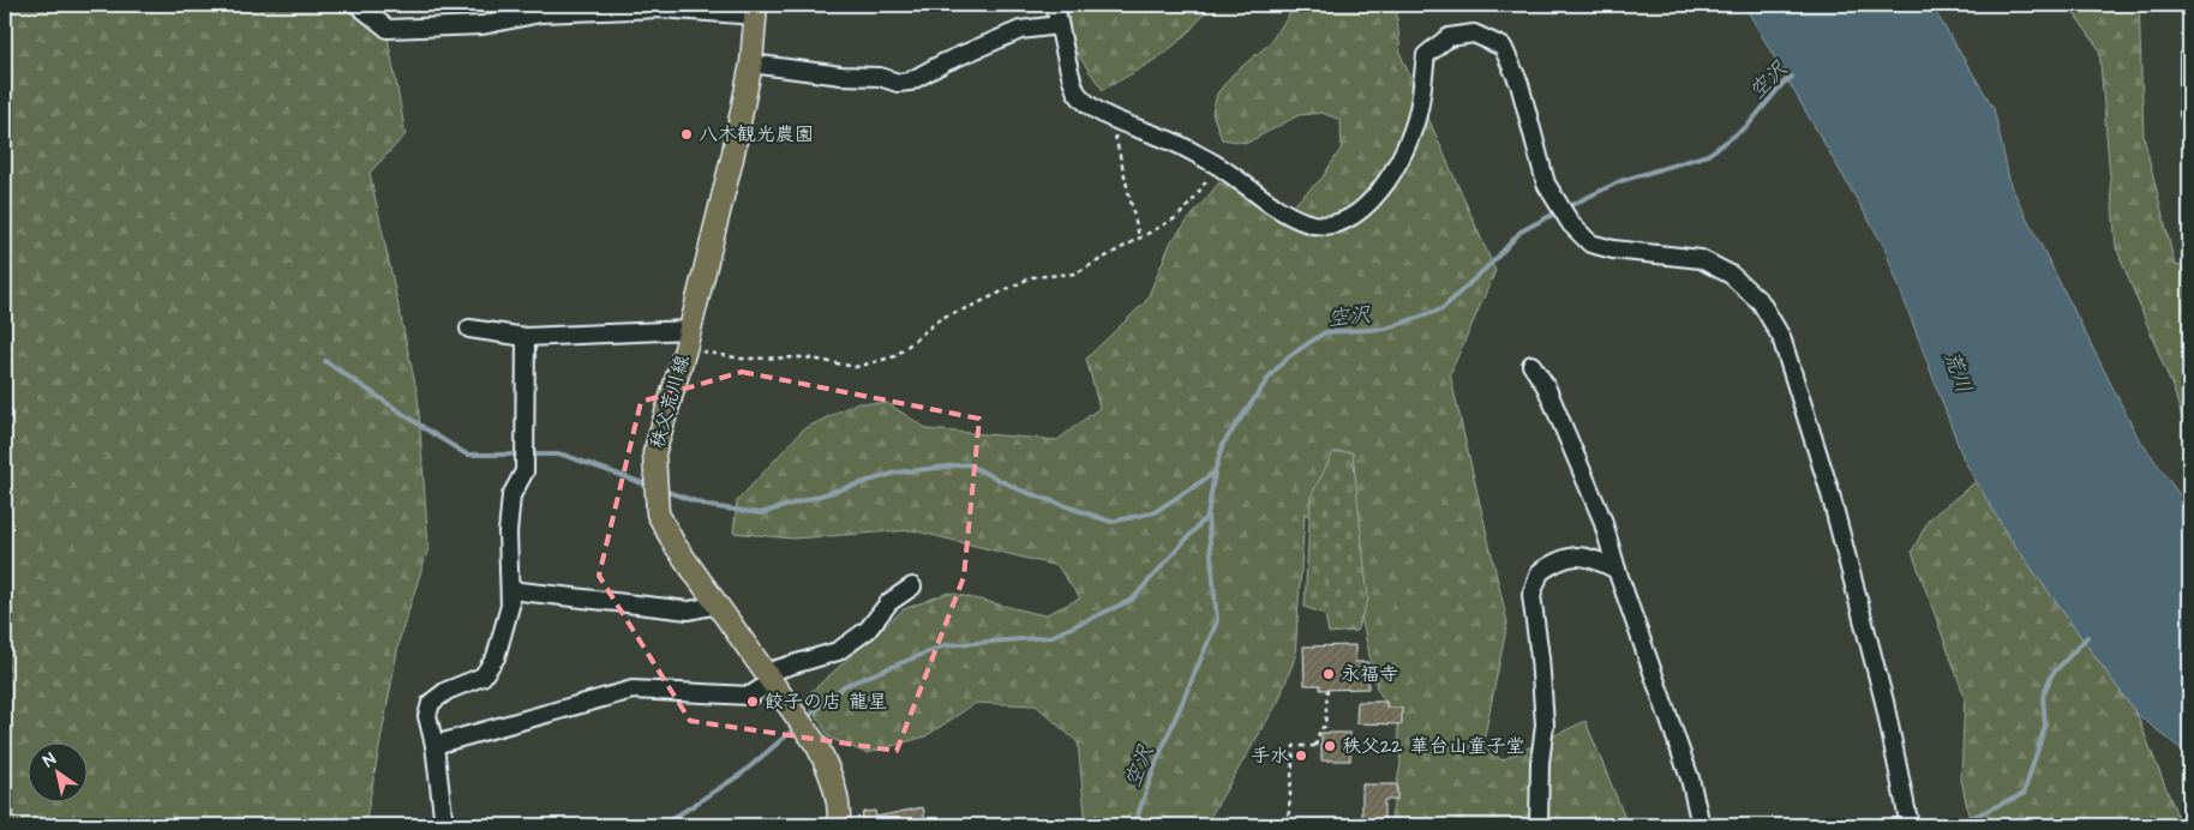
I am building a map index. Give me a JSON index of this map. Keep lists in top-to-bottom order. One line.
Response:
{"streets":{"main road":["秩父荒川線"]},"water":["空沢","荒川"],"places":["八木観光農園","永福寺","餃子の店 龍星","秩父22 華台山童子堂","手水"],"north":"top left"}
